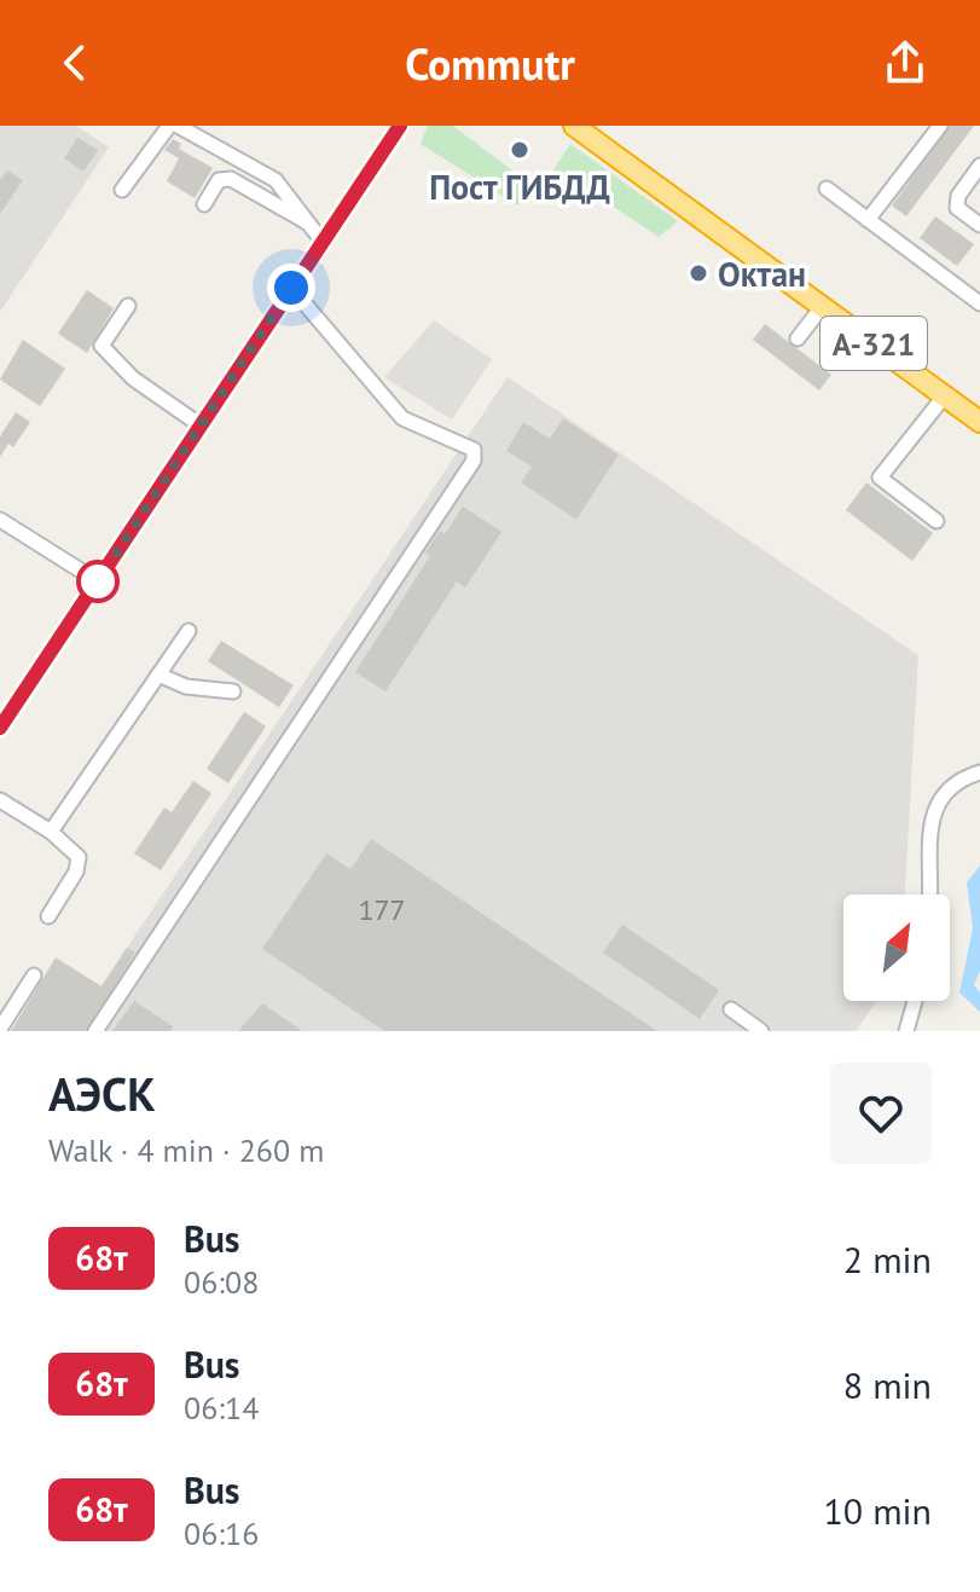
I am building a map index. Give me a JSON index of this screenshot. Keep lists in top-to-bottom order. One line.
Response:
{"streets":{"highway":["А-321"]},"places":["Пост ГИБДД","Октан"],"lines":["bus line 68т"],"house_numbers":["177"],"north":"top right","page":{"header":"Commutr","heading":["АЭСК","Walk · 4 min · 260 m"],"list":[{"mark":"68т","name":"Bus","note":"06:08","value":"2 min"},{"mark":"68т","name":"Bus","note":"06:14","value":"8 min"},{"mark":"68т","name":"Bus","note":"06:16","value":"10 min"}]}}
